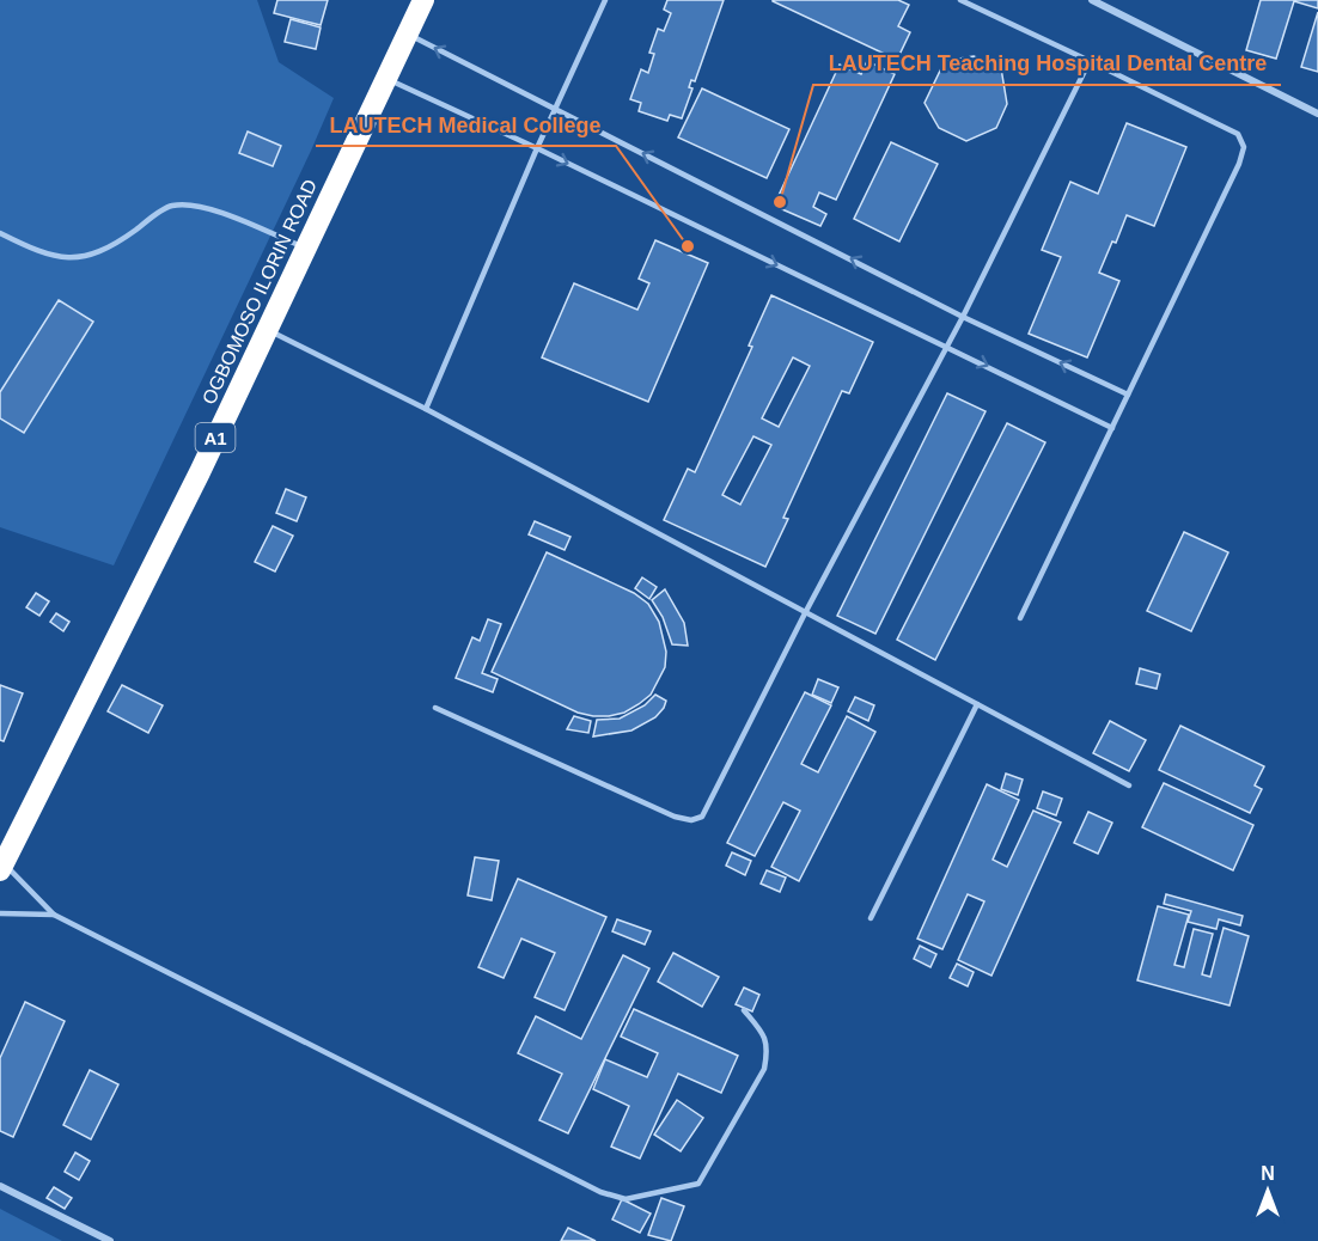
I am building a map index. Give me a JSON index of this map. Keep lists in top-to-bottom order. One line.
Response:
{"streets":{"highway":["OGBOMOSO ILORIN ROAD","A1"]},"places":["LAUTECH Teaching Hospital Dental Centre","LAUTECH Medical College"],"north":"top"}
